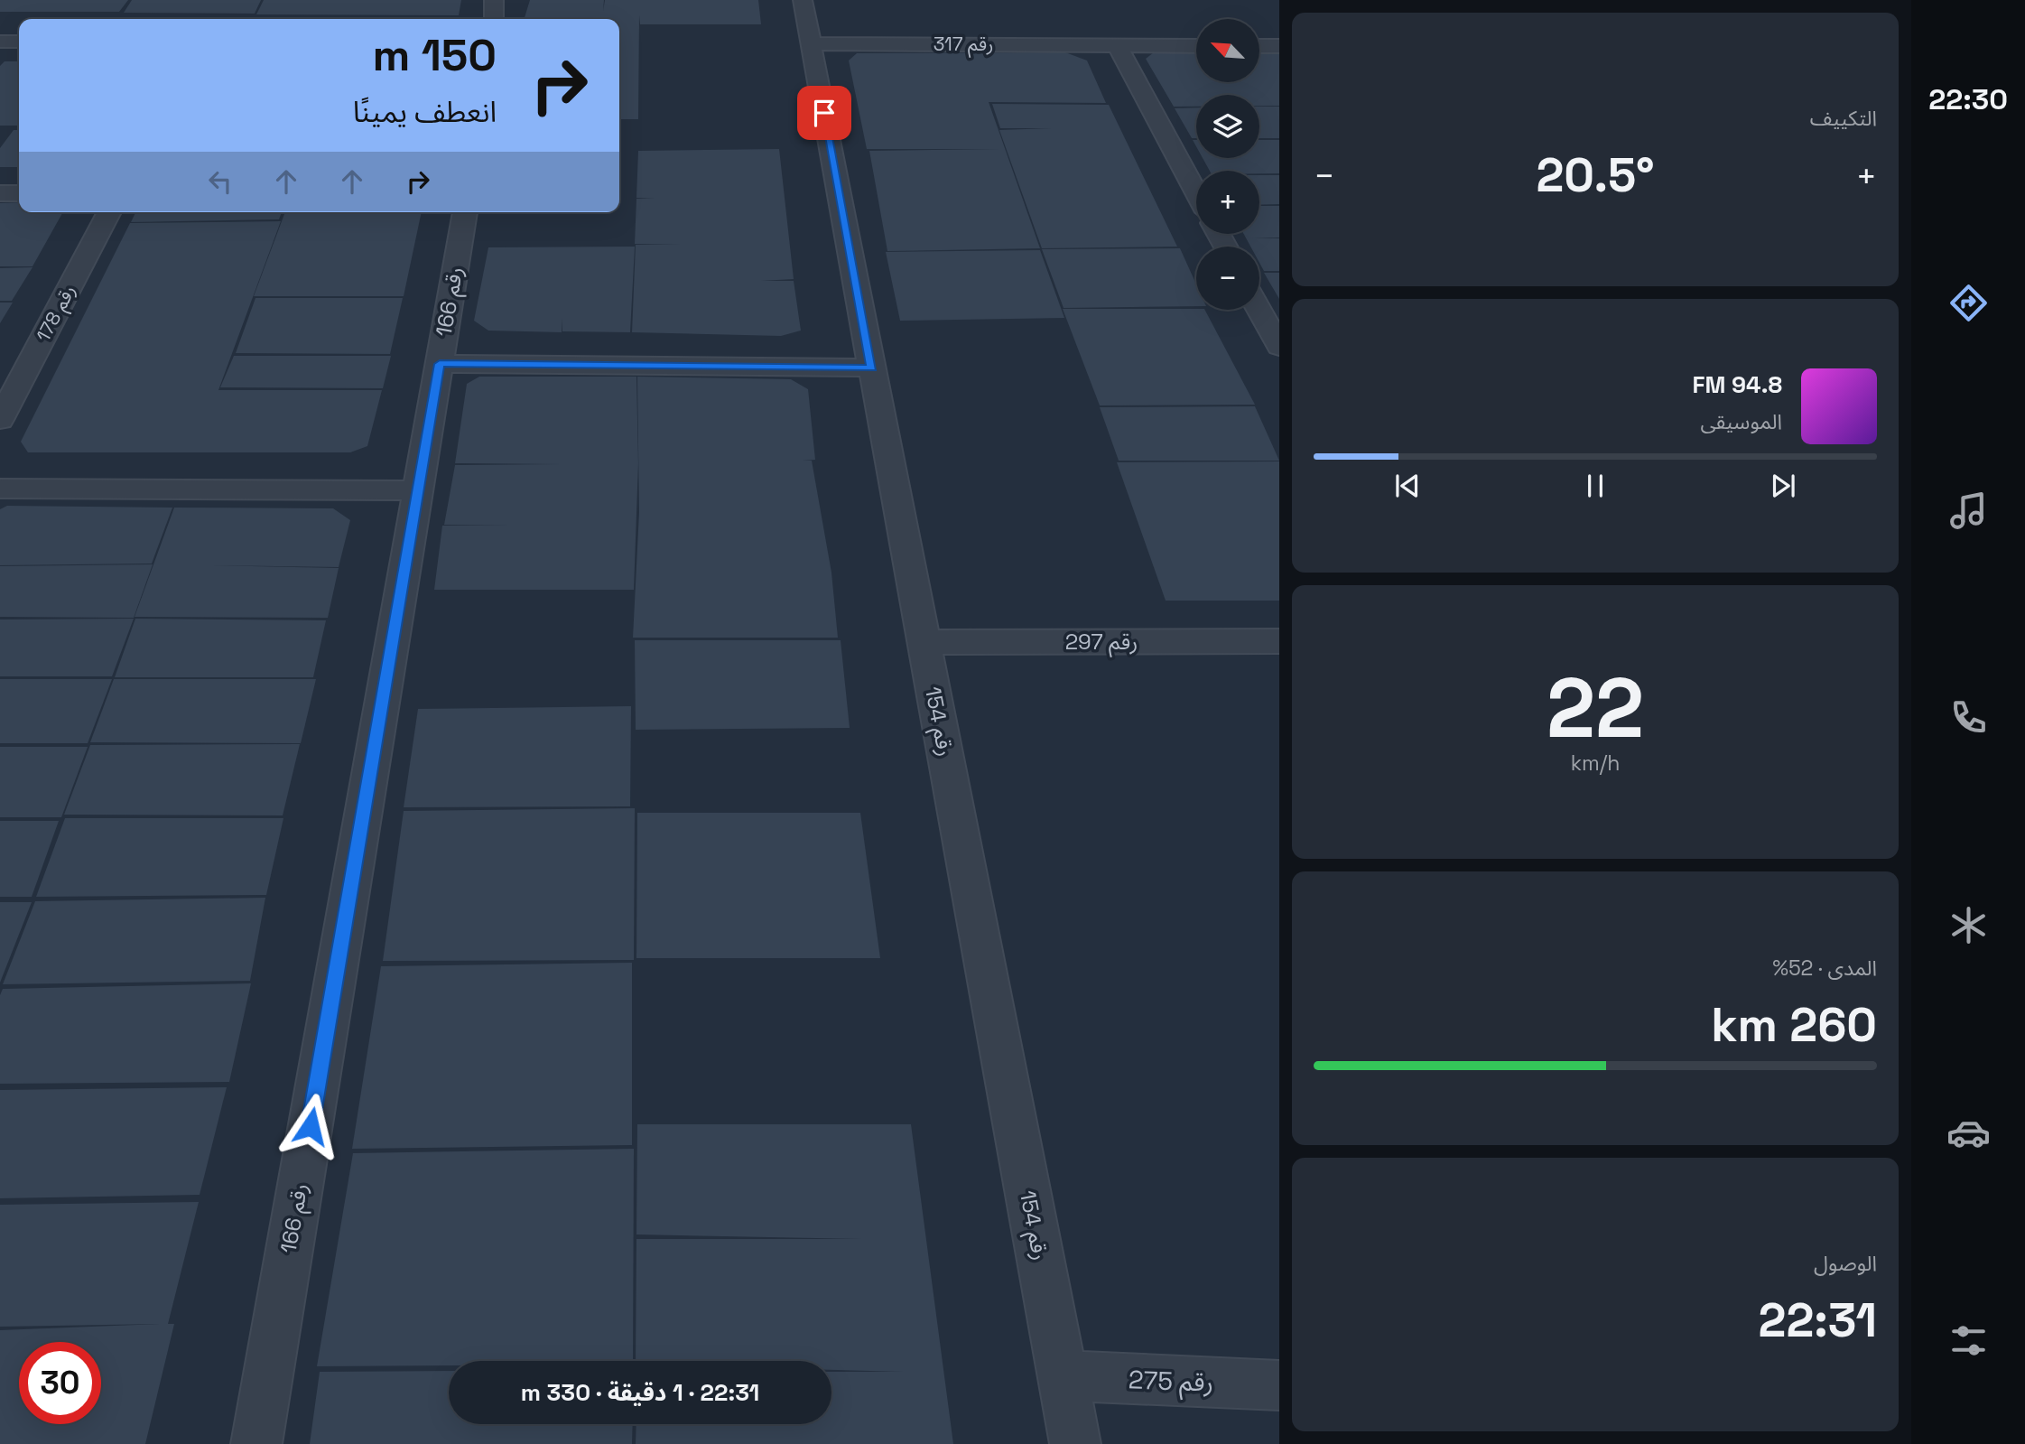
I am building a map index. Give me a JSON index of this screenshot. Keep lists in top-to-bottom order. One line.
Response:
{"streets":{"street":["رقم 317","رقم 166","رقم 178","رقم 297","رقم 154","رقم 275"]},"crossings":[["رقم 317","رقم 154"],["رقم 297","رقم 154"],["رقم 154","رقم 275"]],"north":"top left","page":{"tabs":"22:30","tile":["التكييف",["22","km/h"],["المدى · 52%","260 km"],["الوصول","22:31"]],"map_buttons":["+","−"],"turn":["150 m","انعطف يمينًا"],"heat":["−","20.5°","+"],"song":["94.8 FM","الموسيقى"],"limit":"30","trip":"22:31 · 1 دقيقة · 330 m"}}
